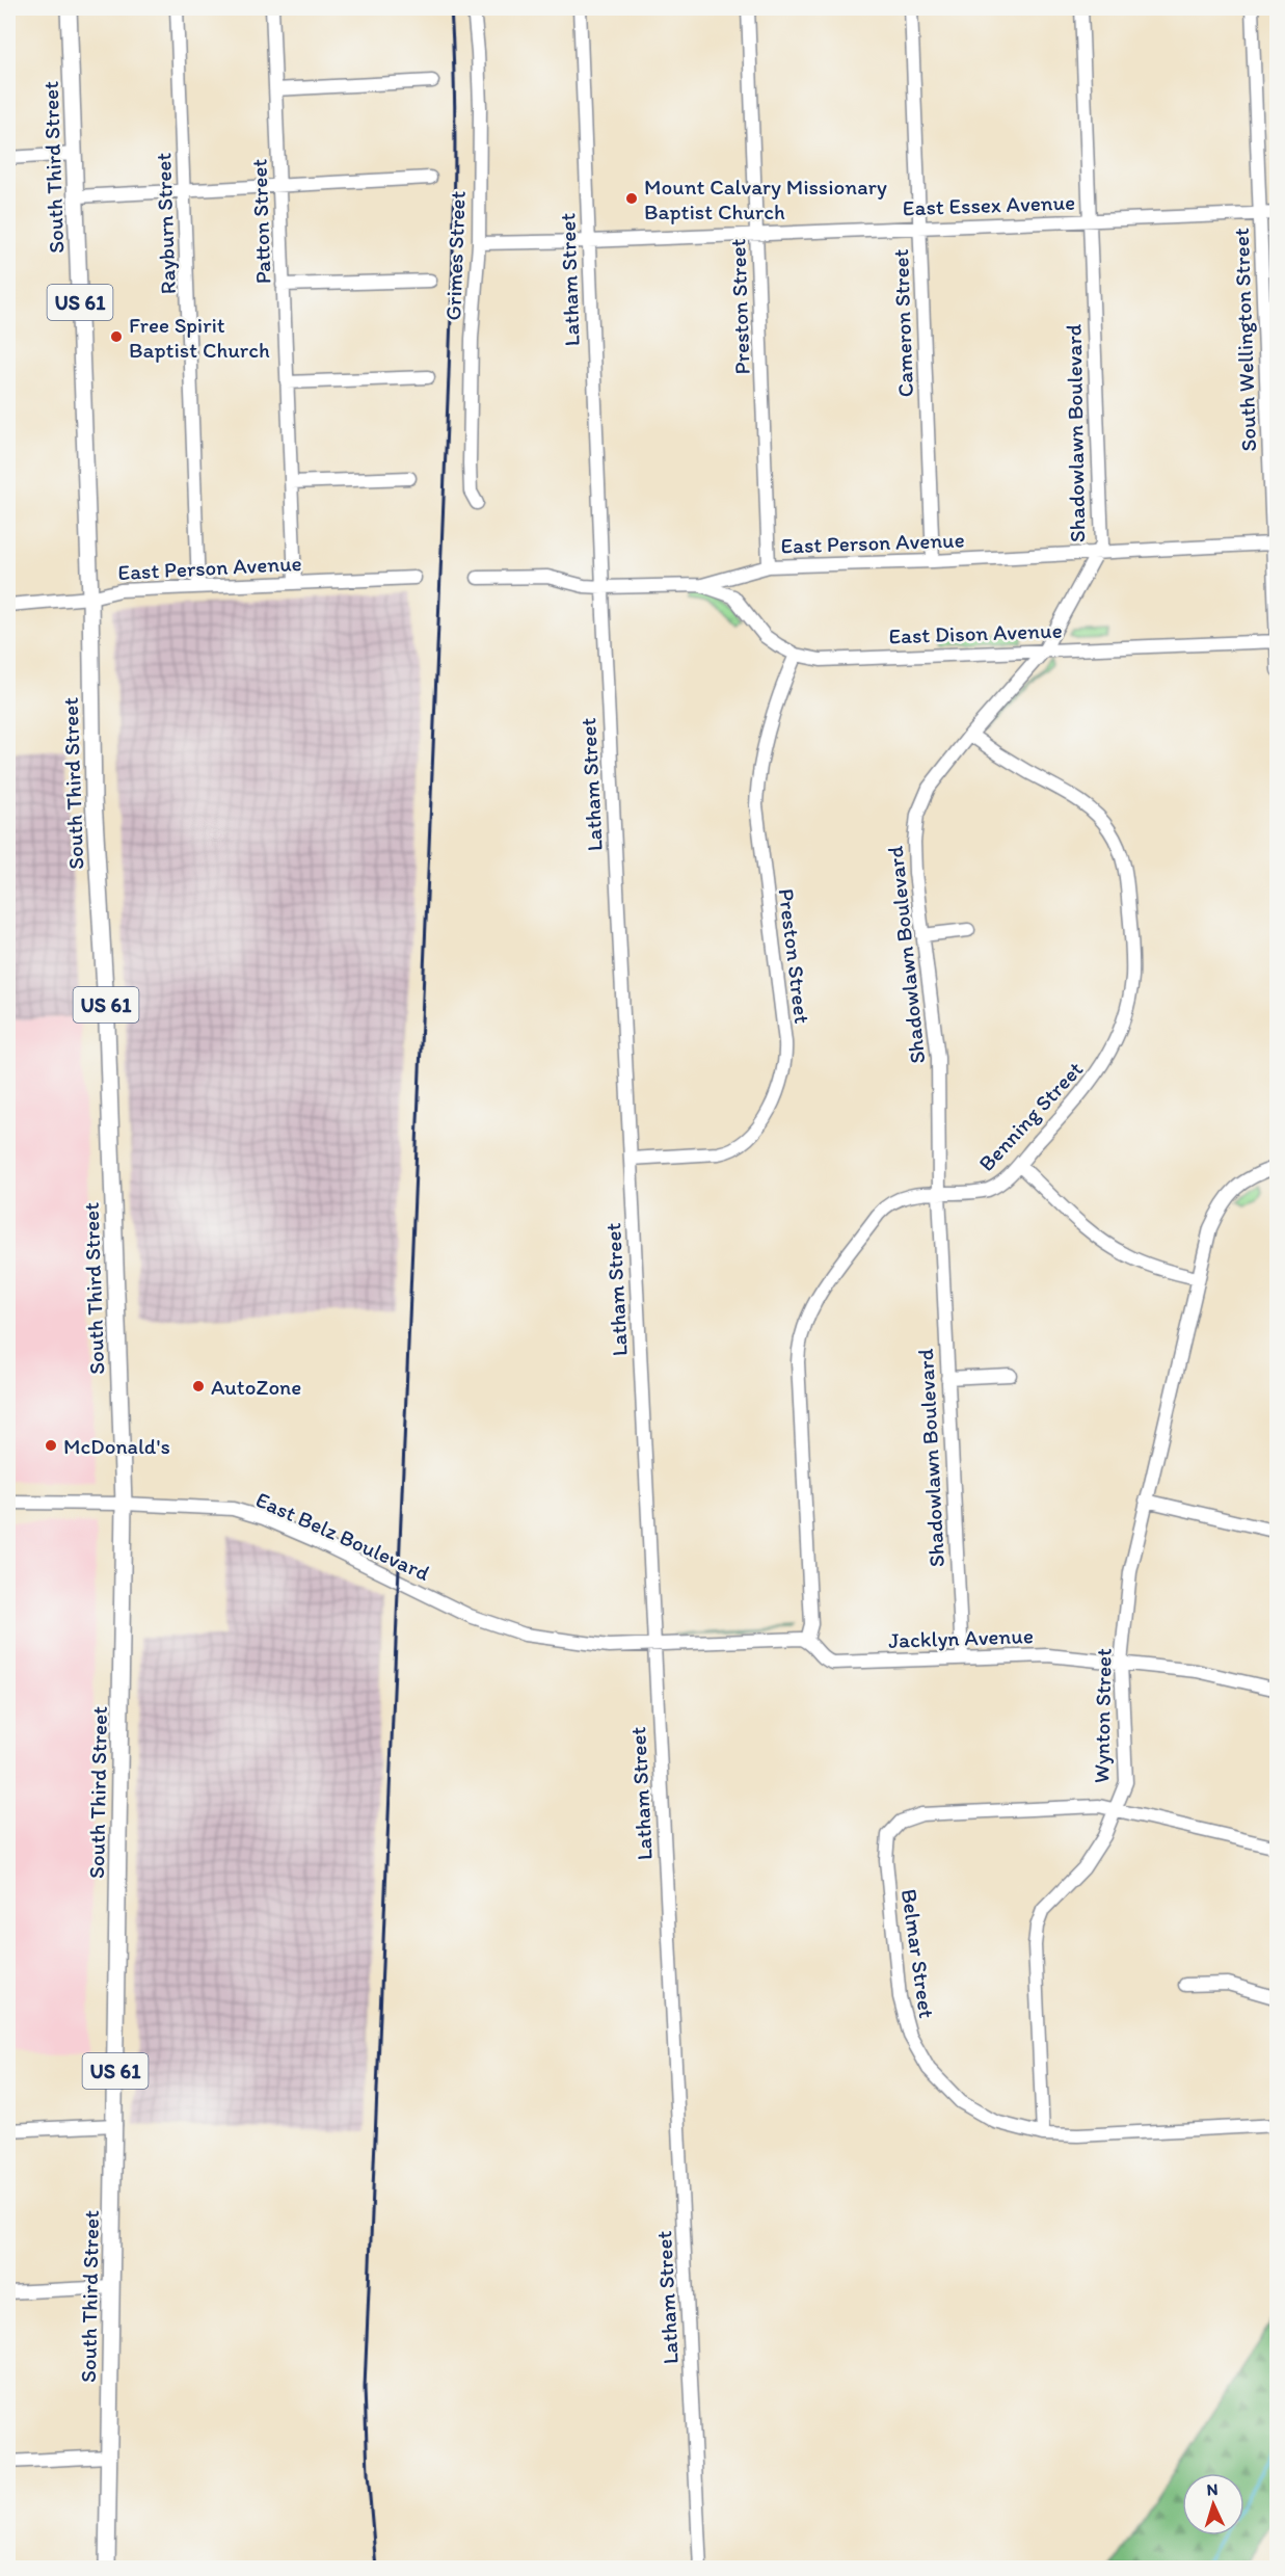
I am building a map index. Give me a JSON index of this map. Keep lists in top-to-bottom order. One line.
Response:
{"streets":{"main road":["South Third Street","US 61"],"street":["East Essex Avenue","Patton Street","Rayburn Street","Grimes Street","Latham Street","Preston Street","Cameron Street","South Wellington Street","Shadowlawn Boulevard","East Person Avenue","East Dison Avenue","Benning Street","East Belz Boulevard","Jacklyn Avenue","Wynton Street","Belmar Street"]},"crossings":[["South Third Street","East Person Avenue"],["South Third Street","East Belz Boulevard"],["East Essex Avenue","Grimes Street"],["East Essex Avenue","Latham Street"],["East Essex Avenue","Preston Street"],["East Essex Avenue","Cameron Street"],["East Essex Avenue","South Wellington Street"],["East Essex Avenue","Shadowlawn Boulevard"],["Patton Street","East Person Avenue"],["Rayburn Street","East Person Avenue"],["Latham Street","Preston Street"],["Latham Street","East Person Avenue"],["Latham Street","East Belz Boulevard"],["Preston Street","East Person Avenue"],["Preston Street","East Dison Avenue"],["Cameron Street","East Person Avenue"],["South Wellington Street","East Person Avenue"],["South Wellington Street","East Dison Avenue"],["Shadowlawn Boulevard","East Person Avenue"],["Shadowlawn Boulevard","East Dison Avenue"],["Shadowlawn Boulevard","Benning Street"],["Shadowlawn Boulevard","Jacklyn Avenue"],["East Person Avenue","East Dison Avenue"],["Benning Street","Jacklyn Avenue"],["Jacklyn Avenue","Wynton Street"],["Wynton Street","Belmar Street"]],"places":["Mount Calvary Missionary Baptist Church","Free Spirit Baptist Church","AutoZone","McDonald's"],"north":"top"}
